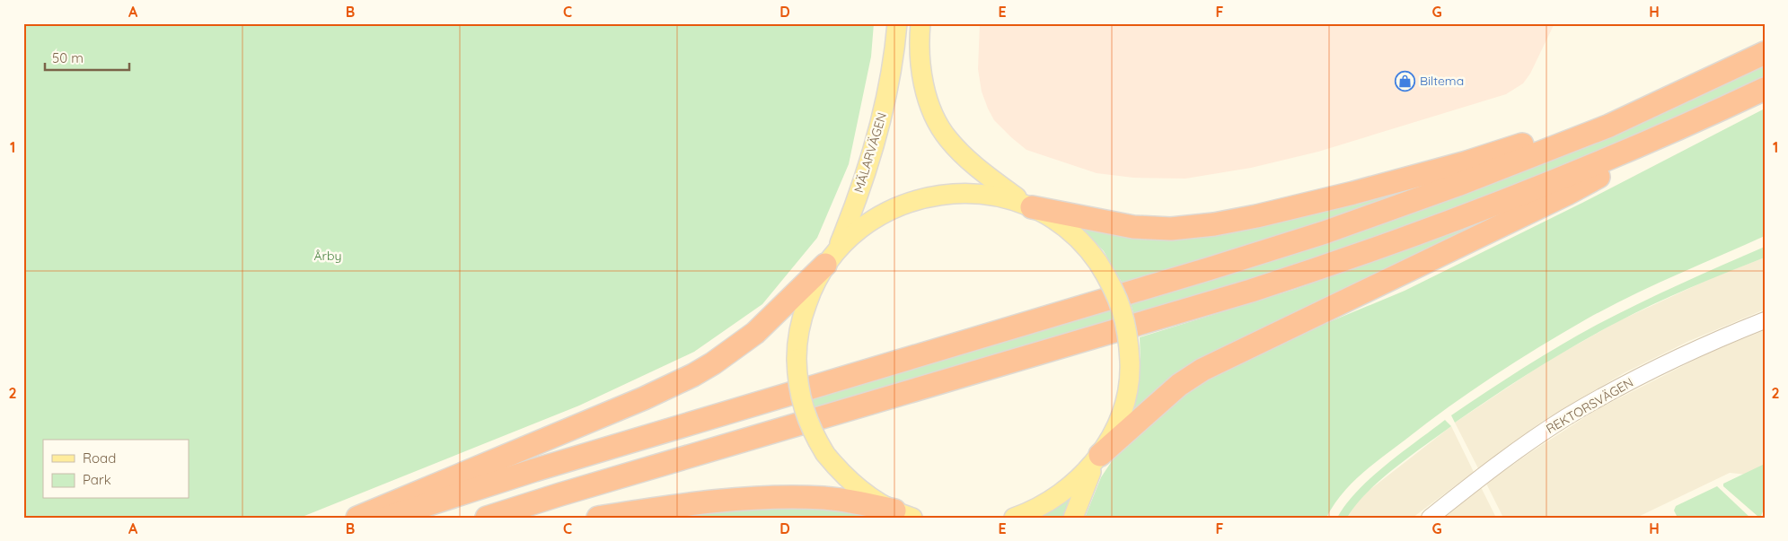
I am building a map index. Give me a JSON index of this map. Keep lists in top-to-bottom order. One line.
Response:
{"streets":{"main road":["MÄLARVÄGEN"],"street":["REKTORSVÄGEN"]},"parks":["Årby"],"places":{"shop":["Biltema"]},"legend":["Road","Park"],"scale_bar":"50 m","grid":{"columns":["A","B","C","D","E","F","G","H"],"rows":["1","2"]}}
